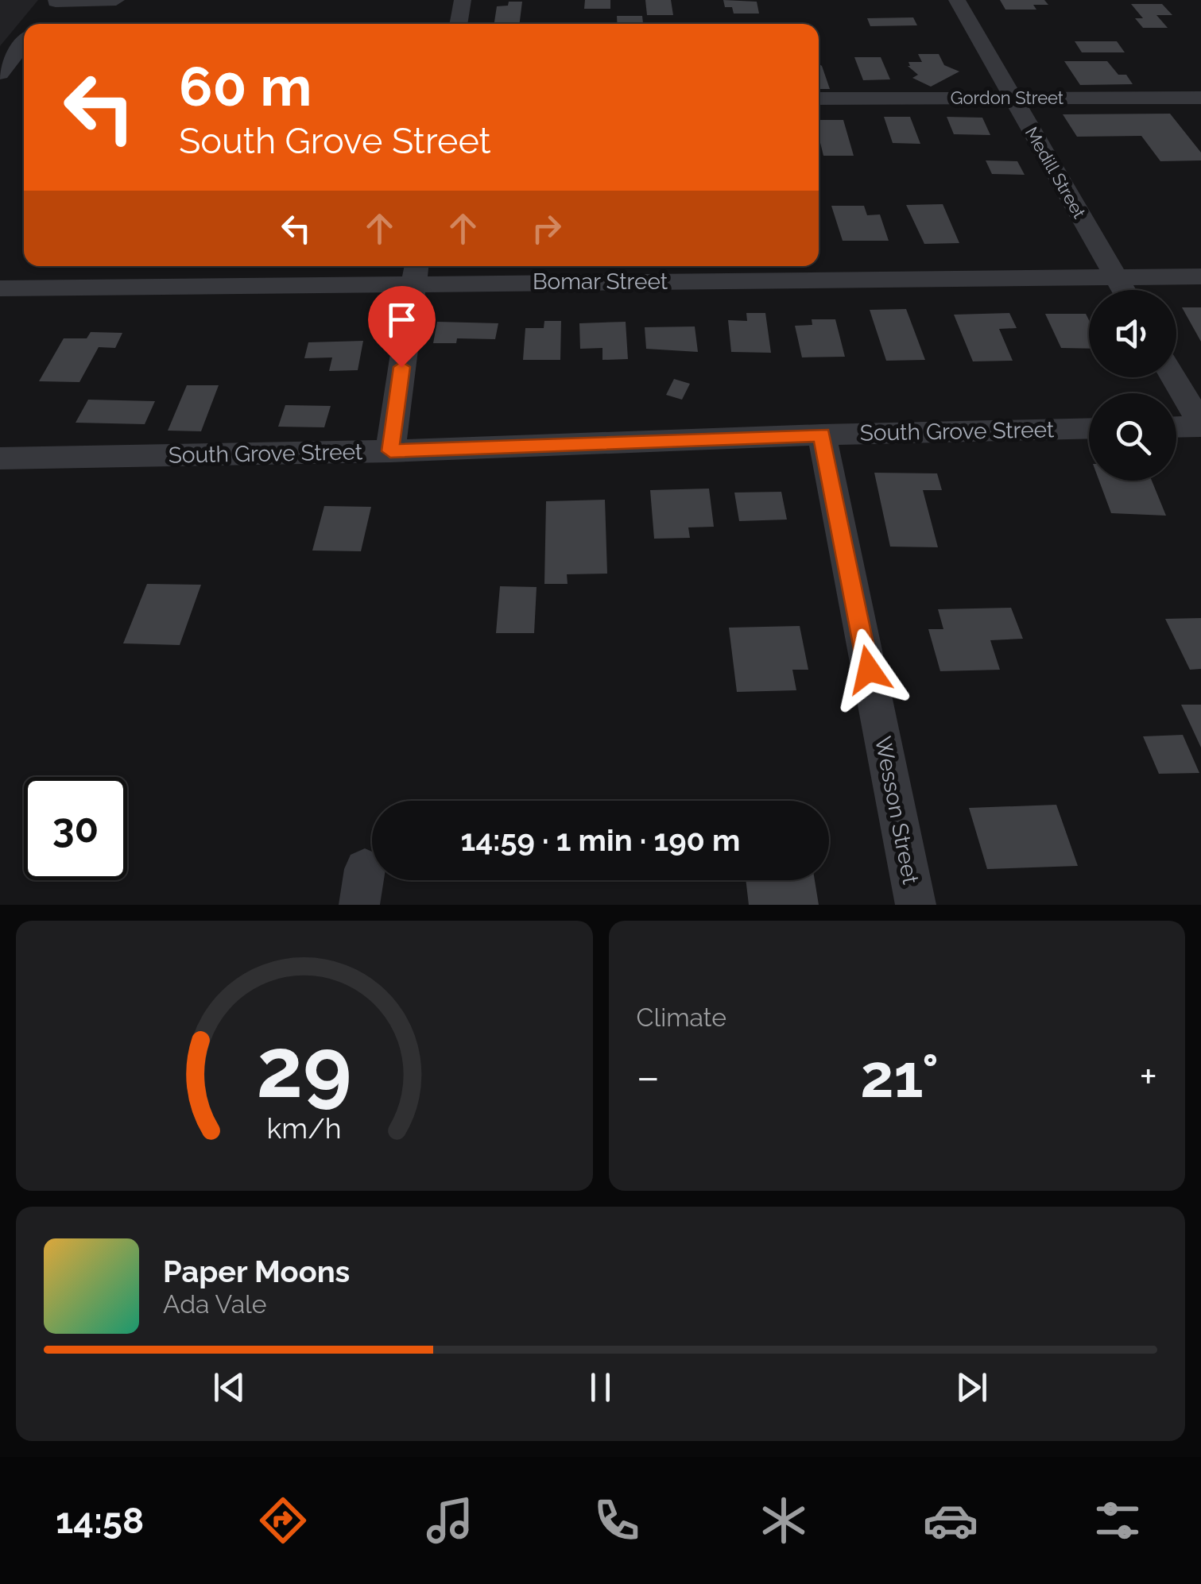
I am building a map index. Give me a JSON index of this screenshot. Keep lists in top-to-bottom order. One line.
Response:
{"streets":{"street":["Gordon Street","Medill Street","Bomar Street","South Grove Street","Wesson Street"]},"crossings":[["Gordon Street","Medill Street"],["Medill Street","Bomar Street"],["South Grove Street","Wesson Street"]],"page":{"turn":["60 m","South Grove Street"],"limit":"30","trip":"14:59 · 1 min · 190 m","tile":"Climate","heat":["−","21°","+"],"song":["Paper Moons","Ada Vale"],"tabs":"14:58","gauge":["29","km/h"]}}
